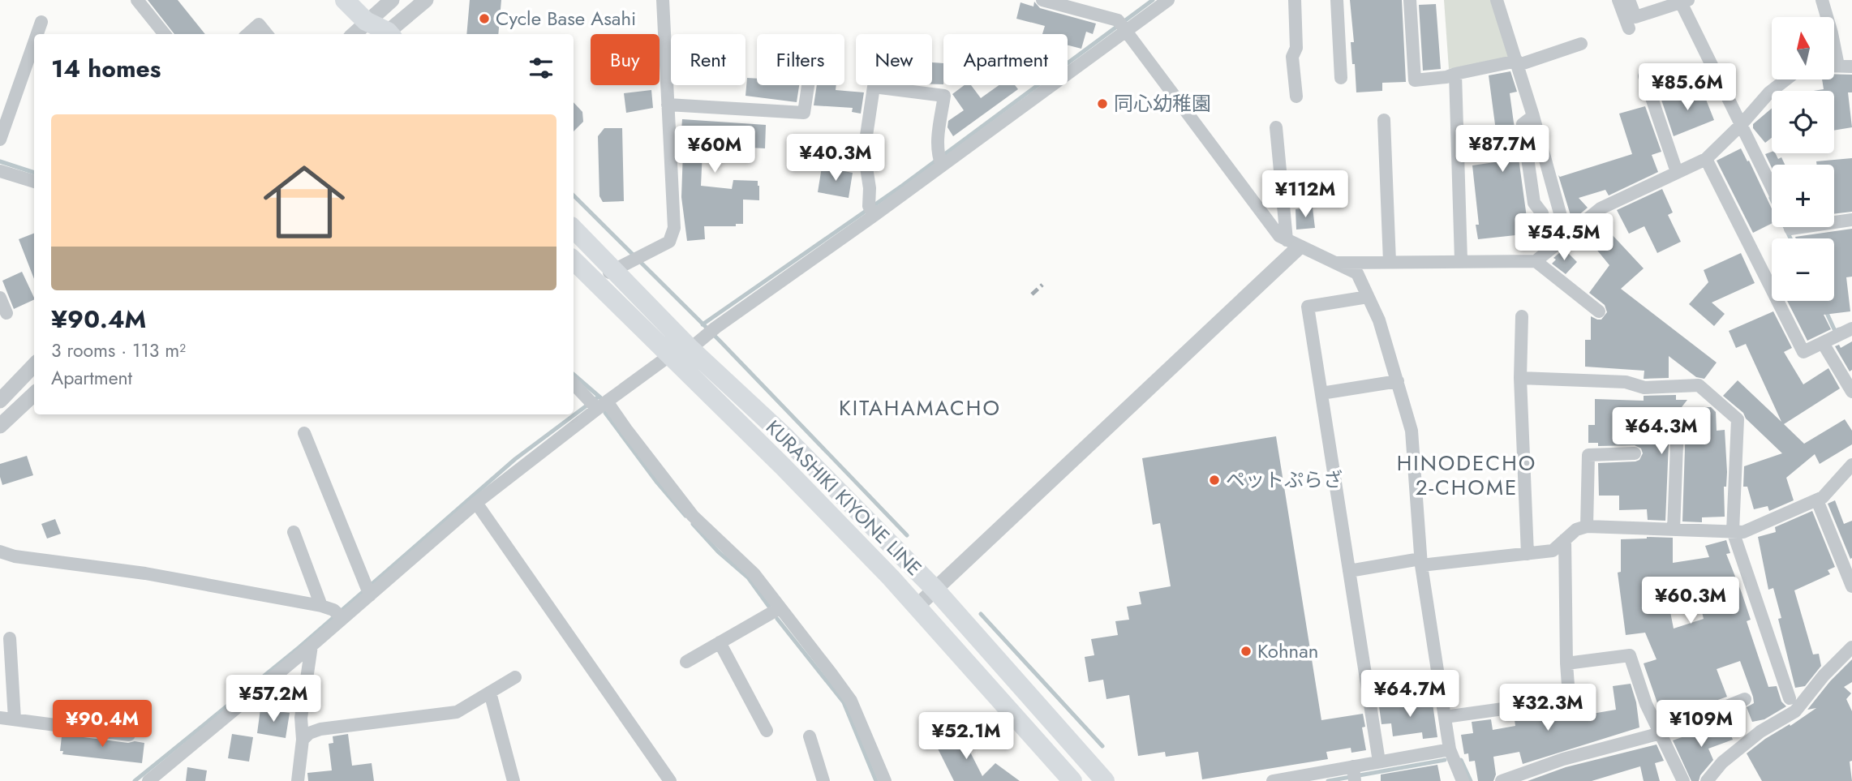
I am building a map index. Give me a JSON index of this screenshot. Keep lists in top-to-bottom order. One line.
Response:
{"streets":{"main road":["KURASHIKI KIYONE LINE"]},"districts":["KITAHAMACHO","HINODECHO 2-CHOME"],"places":["Cycle Base Asahi","同心幼稚園","ペットぷらざ","Kohnan"],"north":"top","page":{"map_buttons":["+","−"],"chip":["Buy","Rent","Filters","New","Apartment"],"heading":"14 homes","price":["¥85.6M","¥87.7M","¥60M","¥40.3M","¥112M","¥54.5M","¥64.3M","¥60.3M","¥64.7M","¥57.2M","¥32.3M","¥90.4M","¥109M","¥52.1M"],"list":[{"name":"¥90.4M","note":"3 rooms · 113 m² · Apartment"}]}}
